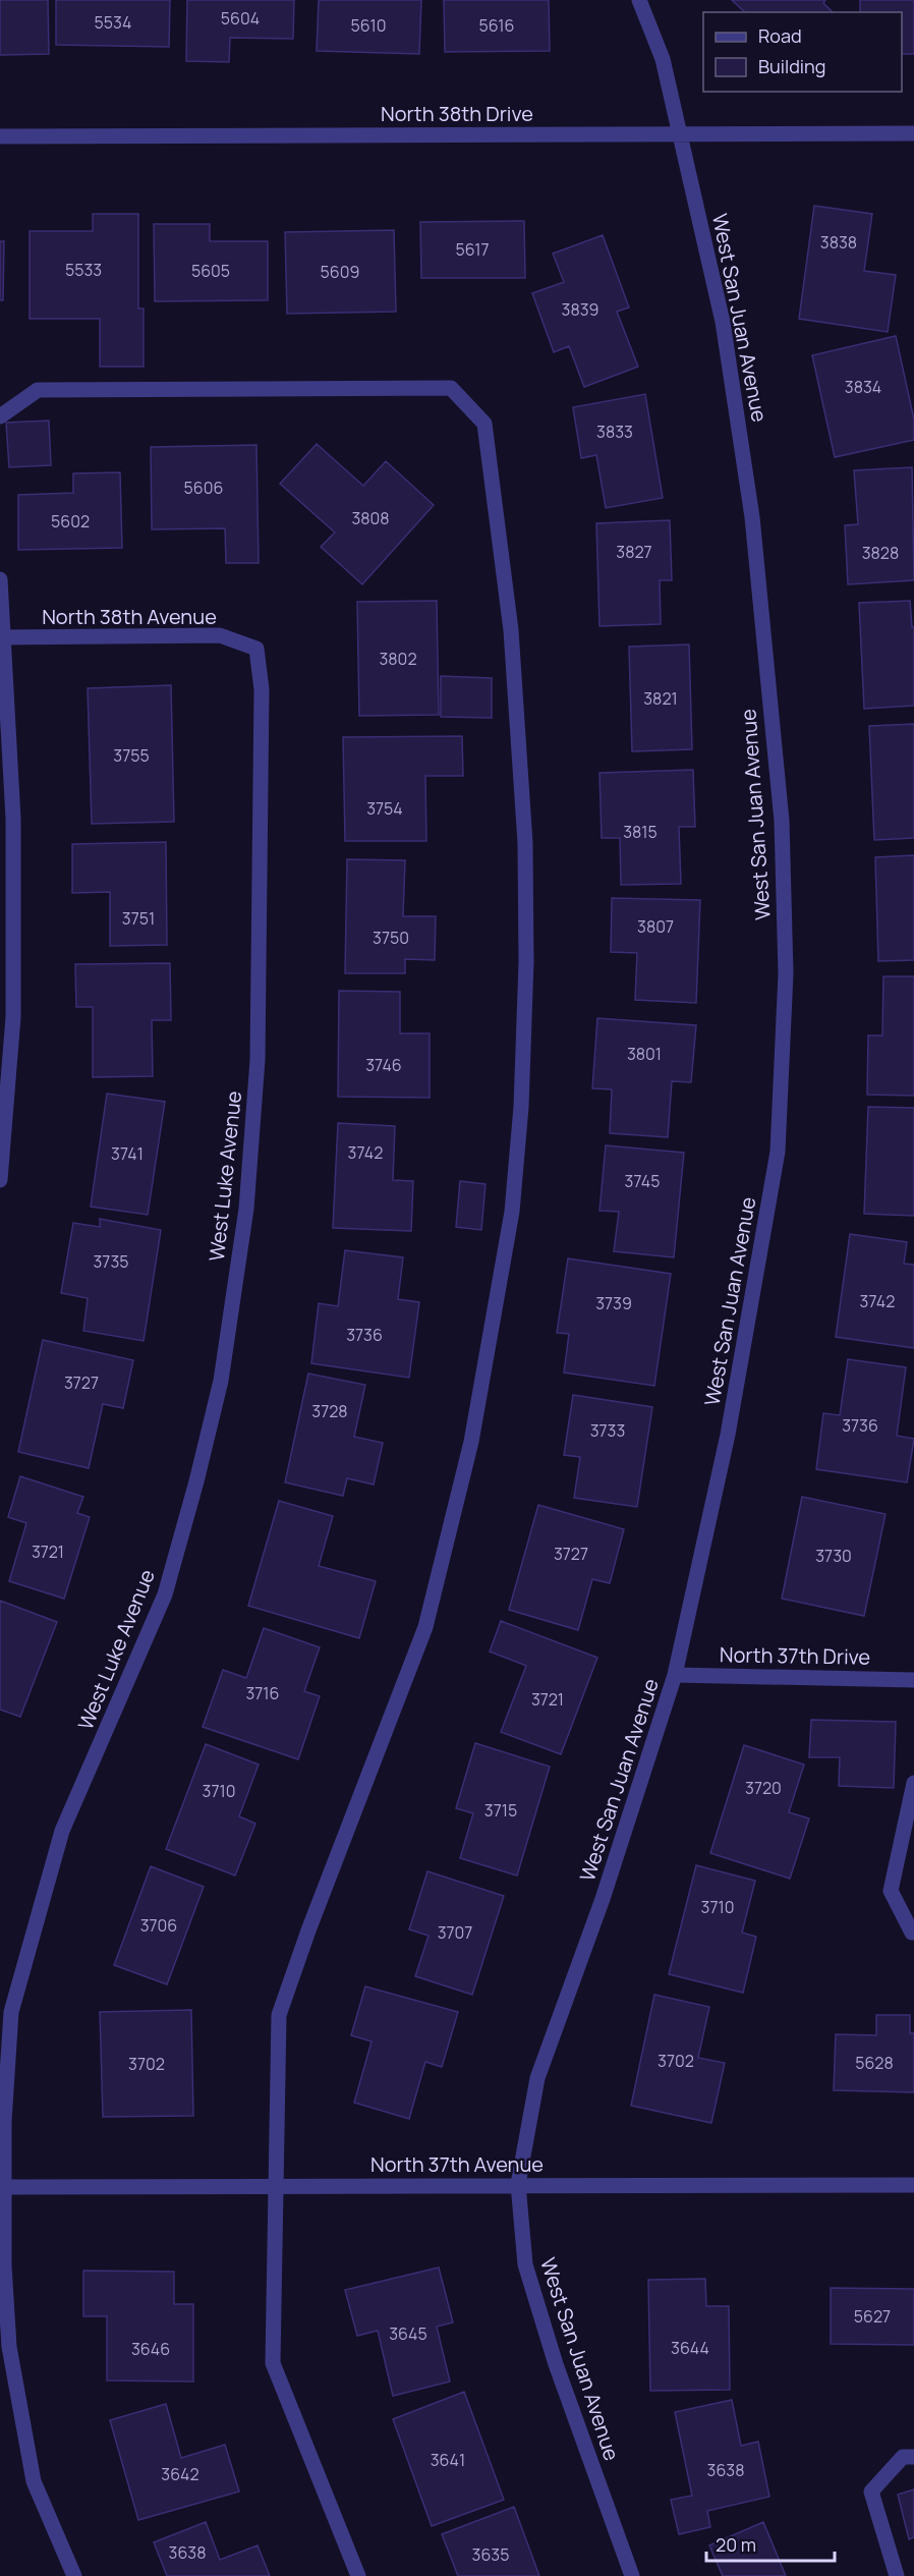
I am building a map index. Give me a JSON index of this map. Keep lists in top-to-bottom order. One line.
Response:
{"streets":{"street":["North 38th Drive","West San Juan Avenue","North 38th Avenue","West Luke Avenue","North 37th Drive","North 37th Avenue"]},"crossings":[["North 38th Drive","West San Juan Avenue"],["West San Juan Avenue","North 37th Drive"],["West San Juan Avenue","North 37th Avenue"],["North 38th Avenue","West Luke Avenue"],["West Luke Avenue","North 37th Avenue"]],"house_numbers":["5604","5534","5610","5616","3838","5617","5533","5605","5609","3839","3834","3833","5606","3808","5602","3827","3828","3802","3821","3755","3754","3815","3751","3807","3750","3801","3746","3742","3741","3745","3735","3742","3739","3736","3727","3728","3736","3733","3721","3727","3730","3716","3721","3720","3710","3715","3710","3706","3707","3702","5628","3702","5627","3645","3644","3646","3641","3638","3642","3638","3635"],"legend":["Road","Building"],"scale_bar":"20 m"}
